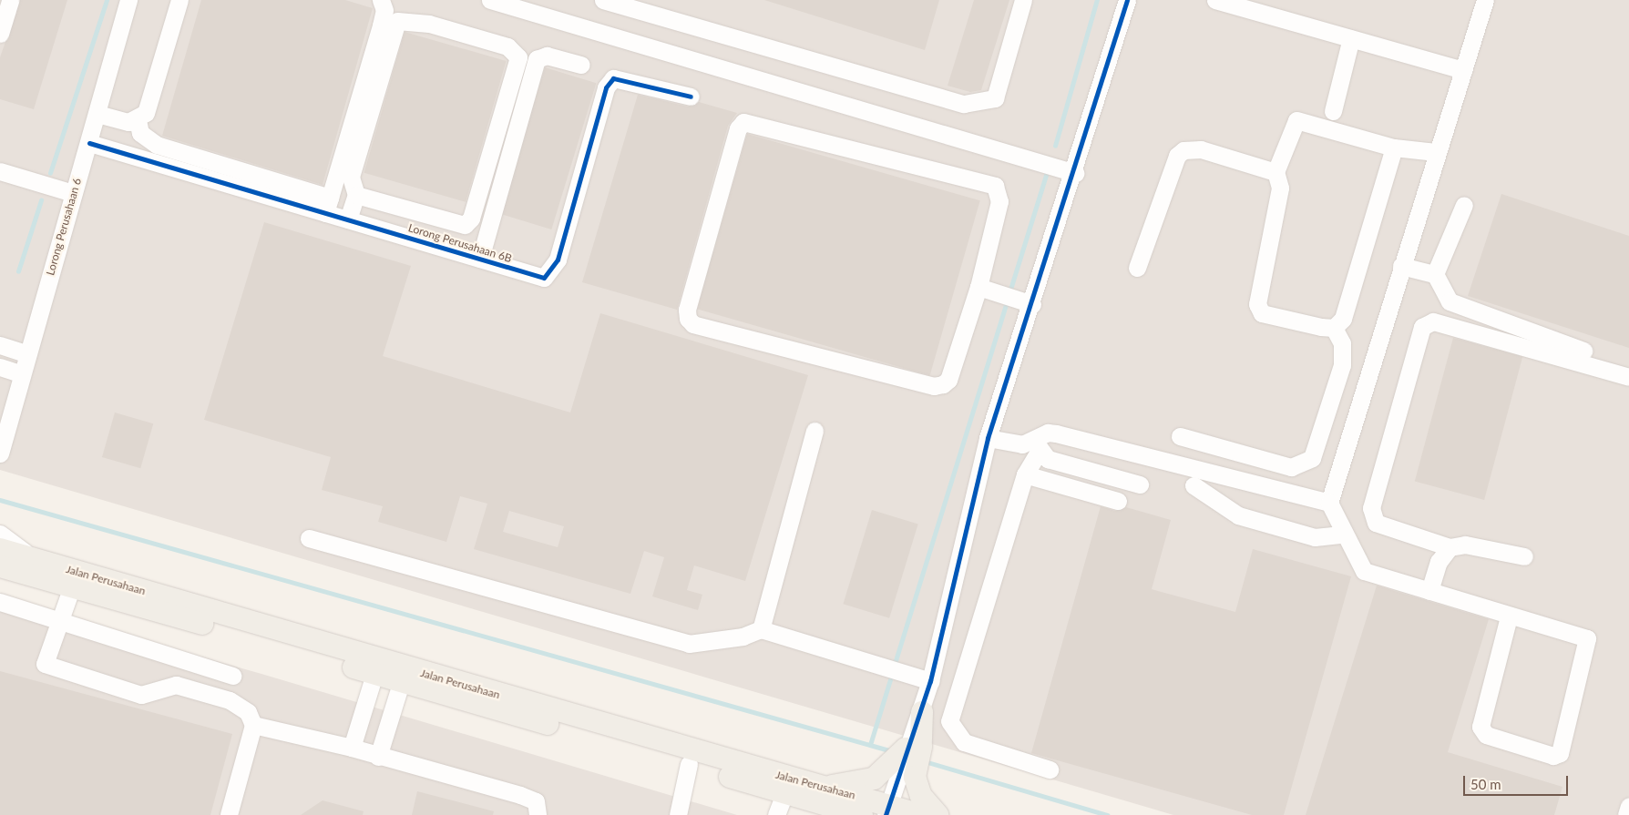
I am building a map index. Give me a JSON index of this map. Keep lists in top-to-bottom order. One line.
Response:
{"streets":{"main road":["Jalan Perusahaan"],"street":["Lorong Perusahaan 6","Lorong Perusahaan 6B"]},"crossings":[["Lorong Perusahaan 6","Lorong Perusahaan 6B"]],"scale_bar":"50 m"}
